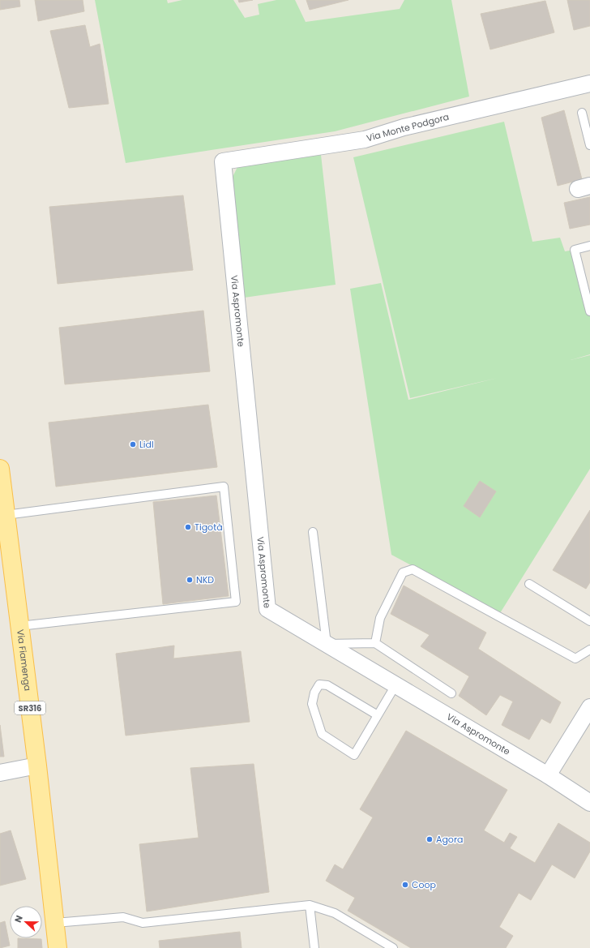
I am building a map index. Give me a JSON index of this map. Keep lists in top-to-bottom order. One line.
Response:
{"streets":{"main road":["Via Fiamenga","SR316"],"street":["Via Monte Podgora","Via Aspromonte"]},"crossings":[["Via Monte Podgora","Via Aspromonte"]],"places":["Lidl","Tigotà","NKD","Agora","Coop"],"north":"left"}
